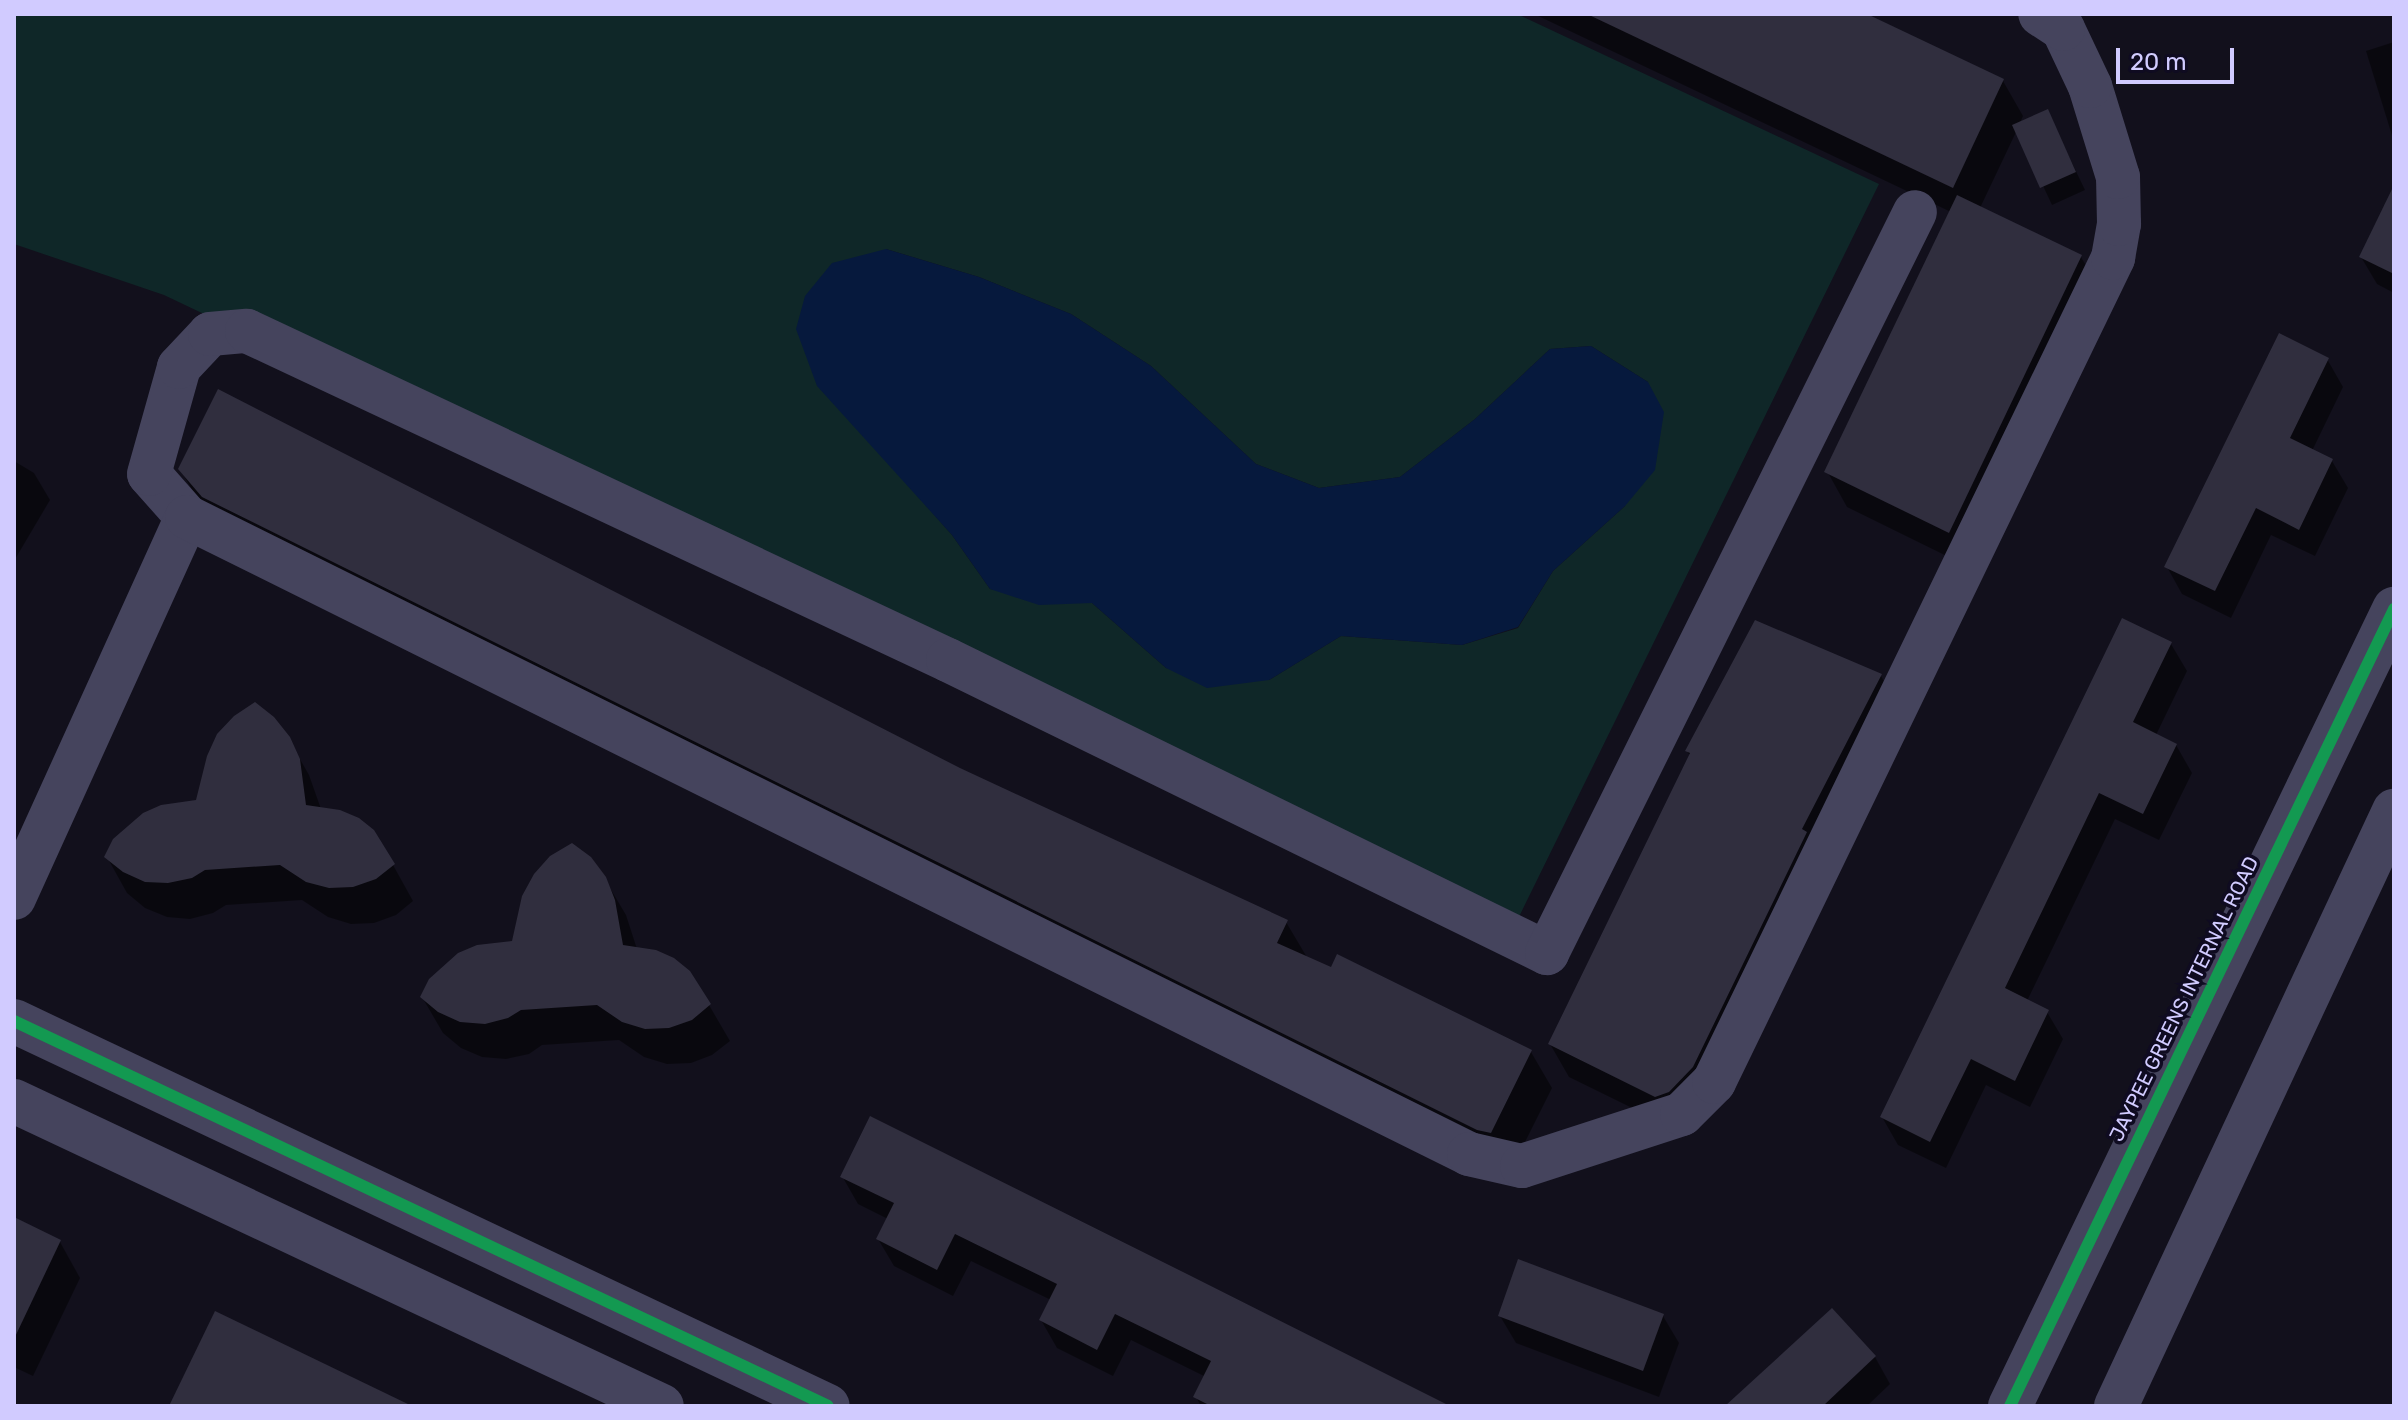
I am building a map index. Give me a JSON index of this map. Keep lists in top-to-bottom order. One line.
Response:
{"streets":{"street":["JAYPEE GREENS INTERNAL ROAD"]},"scale_bar":"20 m"}
